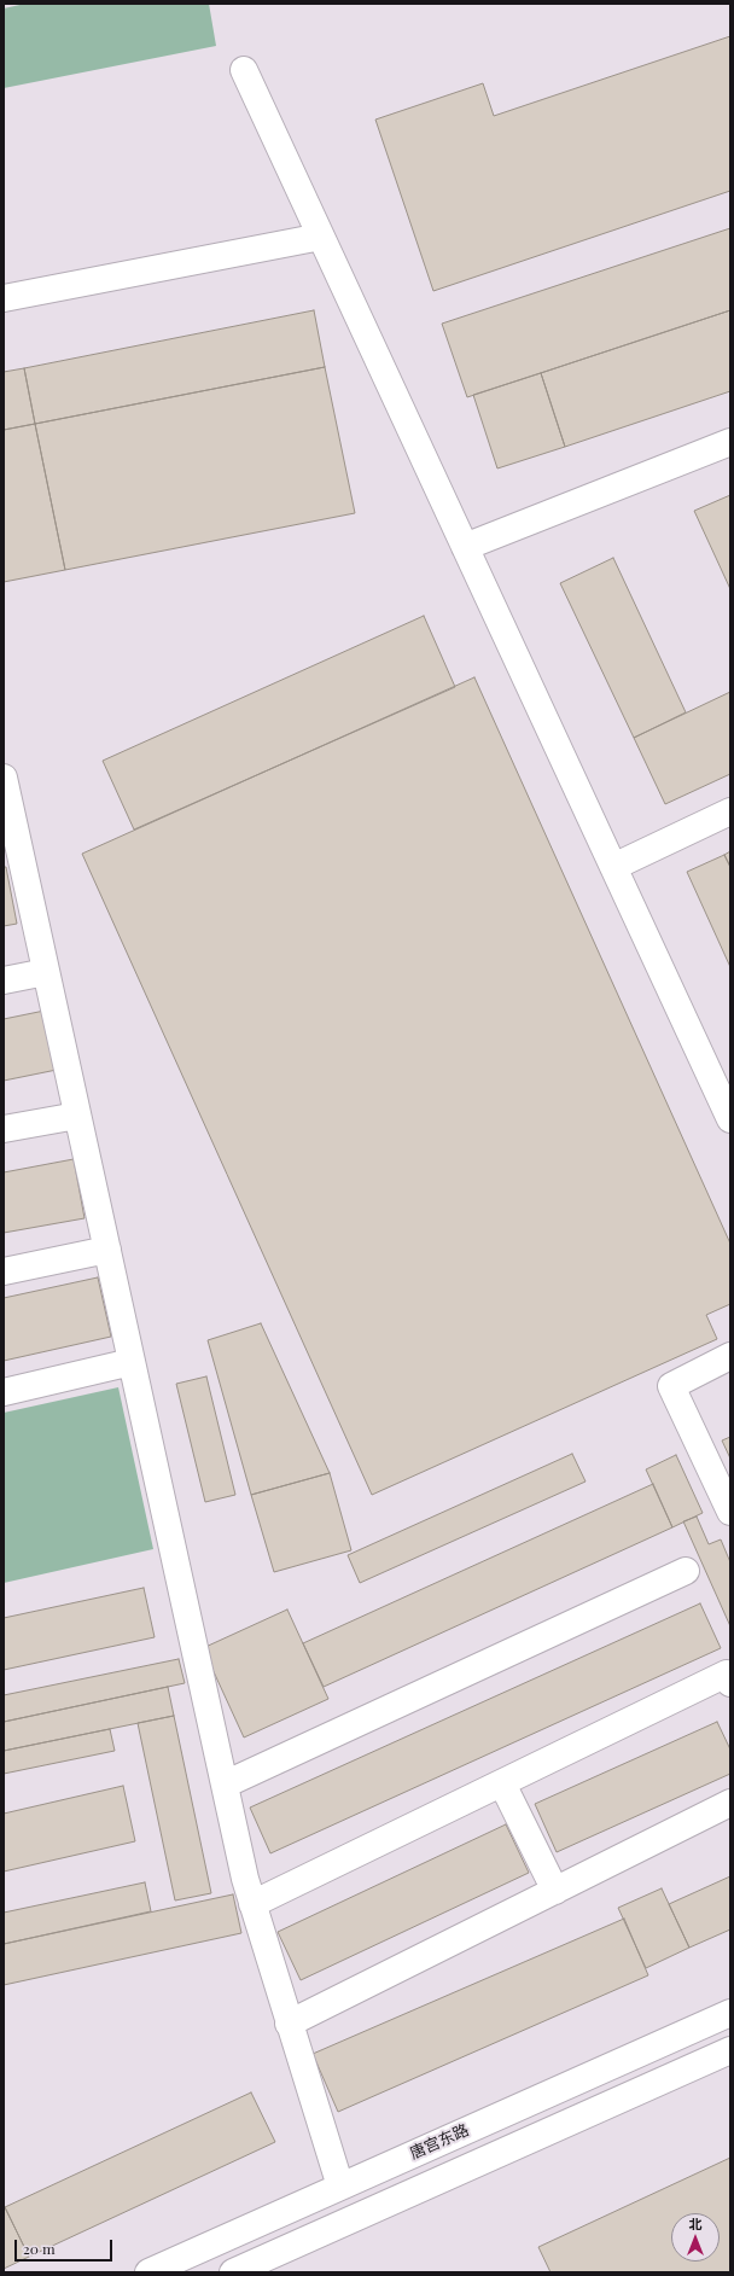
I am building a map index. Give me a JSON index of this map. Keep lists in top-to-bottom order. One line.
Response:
{"streets":{"street":["唐宫东路"]},"scale_bar":"20 m","north":"top"}
